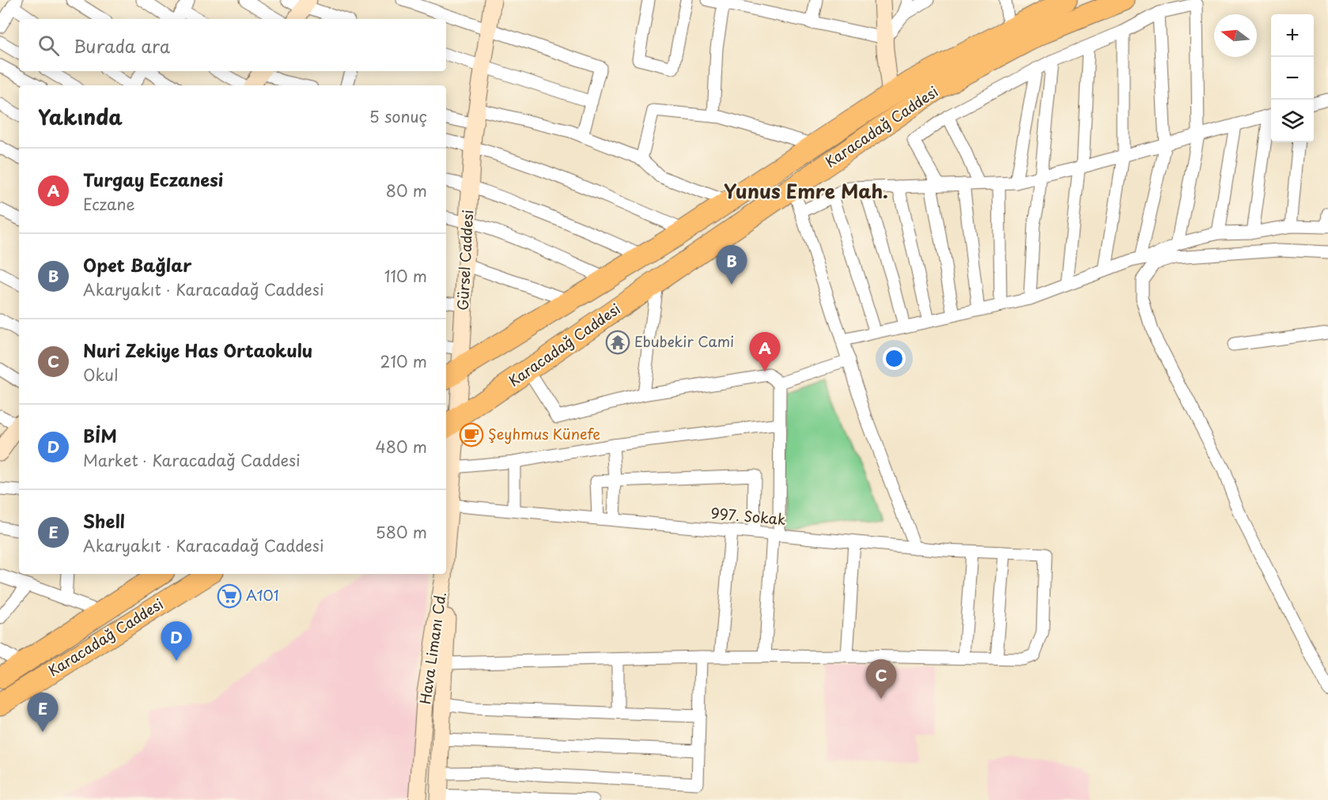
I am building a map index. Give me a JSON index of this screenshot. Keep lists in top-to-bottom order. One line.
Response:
{"streets":{"highway":["Karacadağ Caddesi"],"main road":["Gürsel Caddesi","Hava Limanı Cd."],"street":["997. Sokak"]},"crossings":[["Karacadağ Caddesi","Gürsel Caddesi"],["Gürsel Caddesi","997. Sokak"],["Gürsel Caddesi","Hava Limanı Cd."]],"districts":["Yunus Emre Mah."],"places":{"temple":["Ebubekir Cami"],"cafe":["Şeyhmus Künefe"],"supermarket":["A101"]},"north":"left","page":{"map_buttons":["+","−"],"search":"Burada ara","heading":["Yakında","5 sonuç"],"list":[{"mark":"A","name":"Turgay Eczanesi","note":"Eczane","value":"80 m"},{"mark":"B","name":"Opet Bağlar","note":"Akaryakıt · Karacadağ Caddesi","value":"110 m"},{"mark":"C","name":"Nuri Zekiye Has Ortaokulu","note":"Okul","value":"210 m"},{"mark":"D","name":"BİM","note":"Market · Karacadağ Caddesi","value":"480 m"},{"mark":"E","name":"Shell","note":"Akaryakıt · Karacadağ Caddesi","value":"580 m"}],"pins":["B","A","D","C","E"]}}
